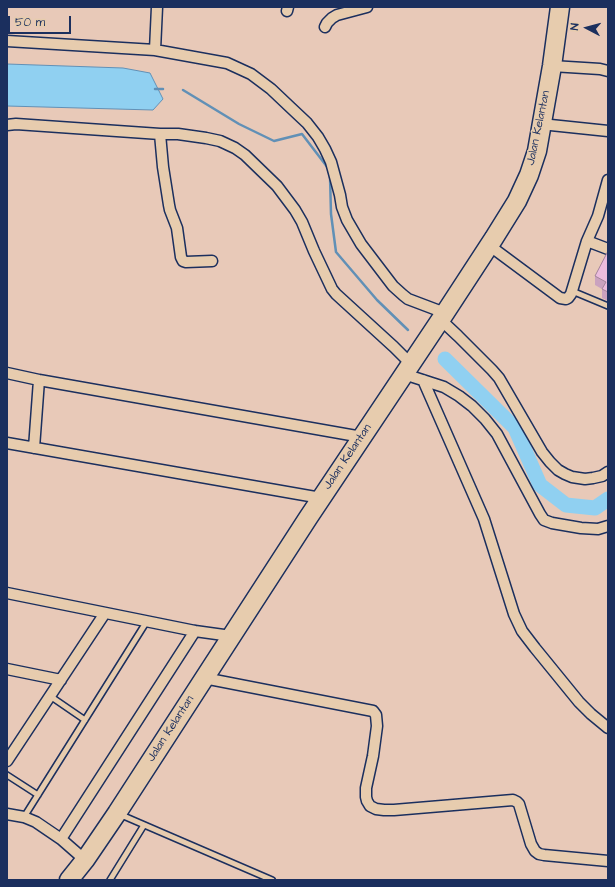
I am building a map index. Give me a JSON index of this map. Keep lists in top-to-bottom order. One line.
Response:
{"streets":{"highway":["Jalan Kelantan"]},"scale_bar":"50 m","north":"left"}
